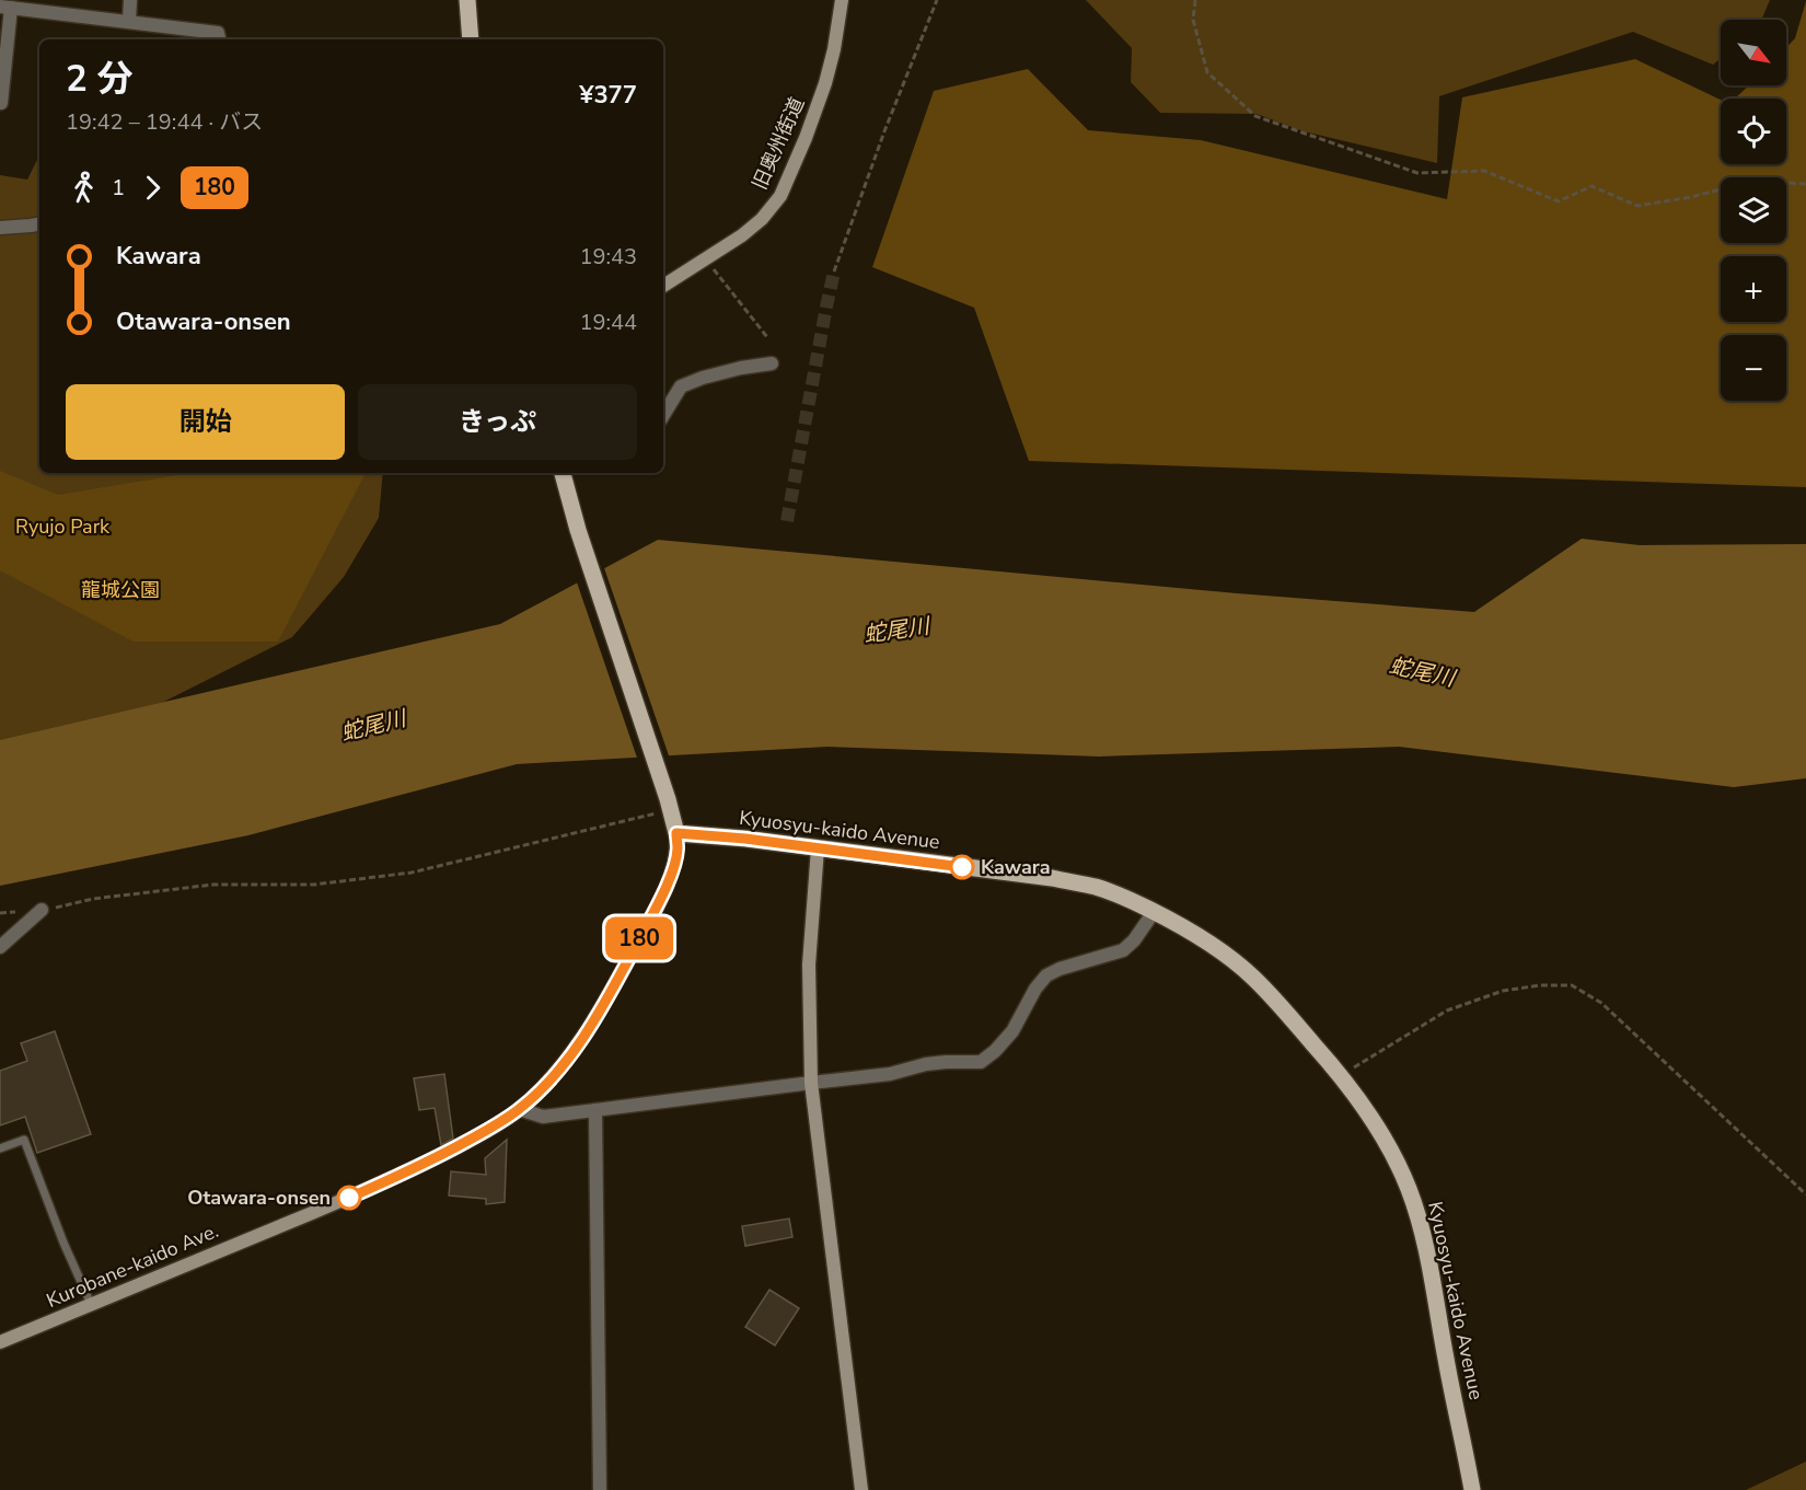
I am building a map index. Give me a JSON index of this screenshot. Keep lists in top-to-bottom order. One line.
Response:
{"streets":{"main road":["Kyuosyu-kaido Avenue"],"street":["旧奥州街道","Kurobane-kaido Ave."]},"crossings":[["Kyuosyu-kaido Avenue","Kurobane-kaido Ave."]],"water":["蛇尾川"],"parks":["Ryujo Park","龍城公園"],"places":["Kawara","Otawara-onsen"],"lines":["bus line 180"],"north":"bottom right","page":{"on_map":"180","map_buttons":["+","−"],"heading":["2 分","19:42 – 19:44 · バス","¥377"],"legs":["1","180"],"list":[{"name":"Kawara","value":"19:43"},{"name":"Otawara-onsen","value":"19:44"}],"buttons":["開始","きっぷ"]}}
